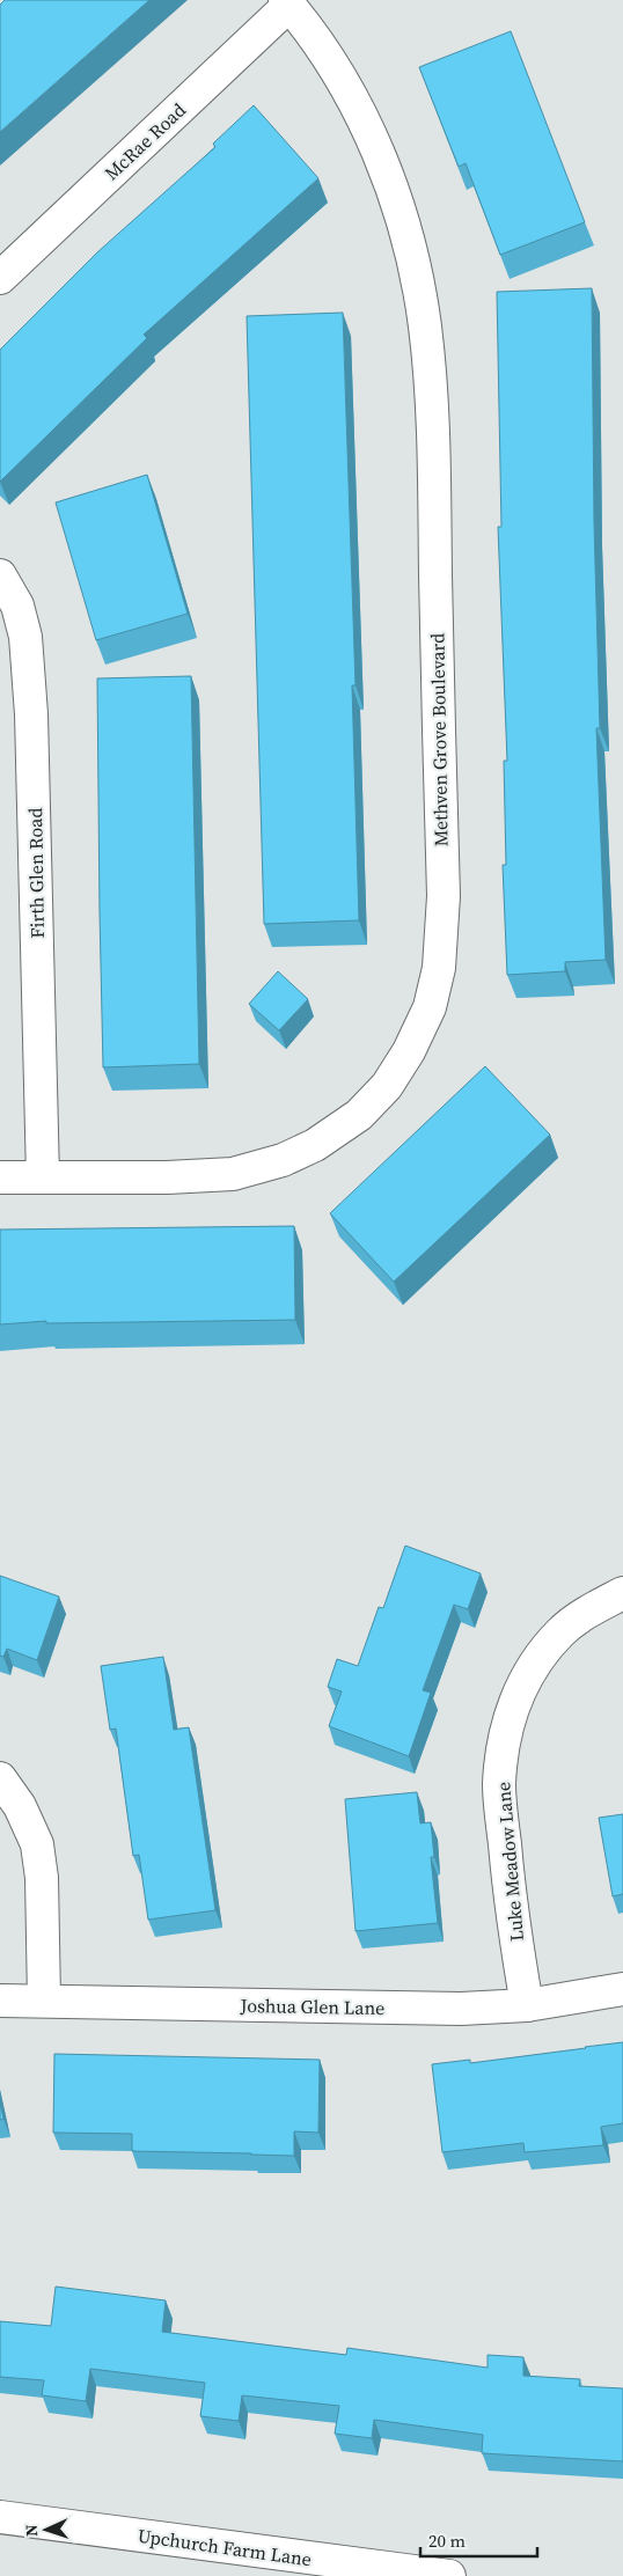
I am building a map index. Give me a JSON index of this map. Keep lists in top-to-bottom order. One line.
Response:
{"streets":{"street":["McRae Road","Methven Grove Boulevard","Firth Glen Road","Luke Meadow Lane","Joshua Glen Lane","Upchurch Farm Lane"]},"crossings":[["McRae Road","Methven Grove Boulevard"],["Methven Grove Boulevard","Firth Glen Road"],["Luke Meadow Lane","Joshua Glen Lane"]],"scale_bar":"20 m","north":"left"}
